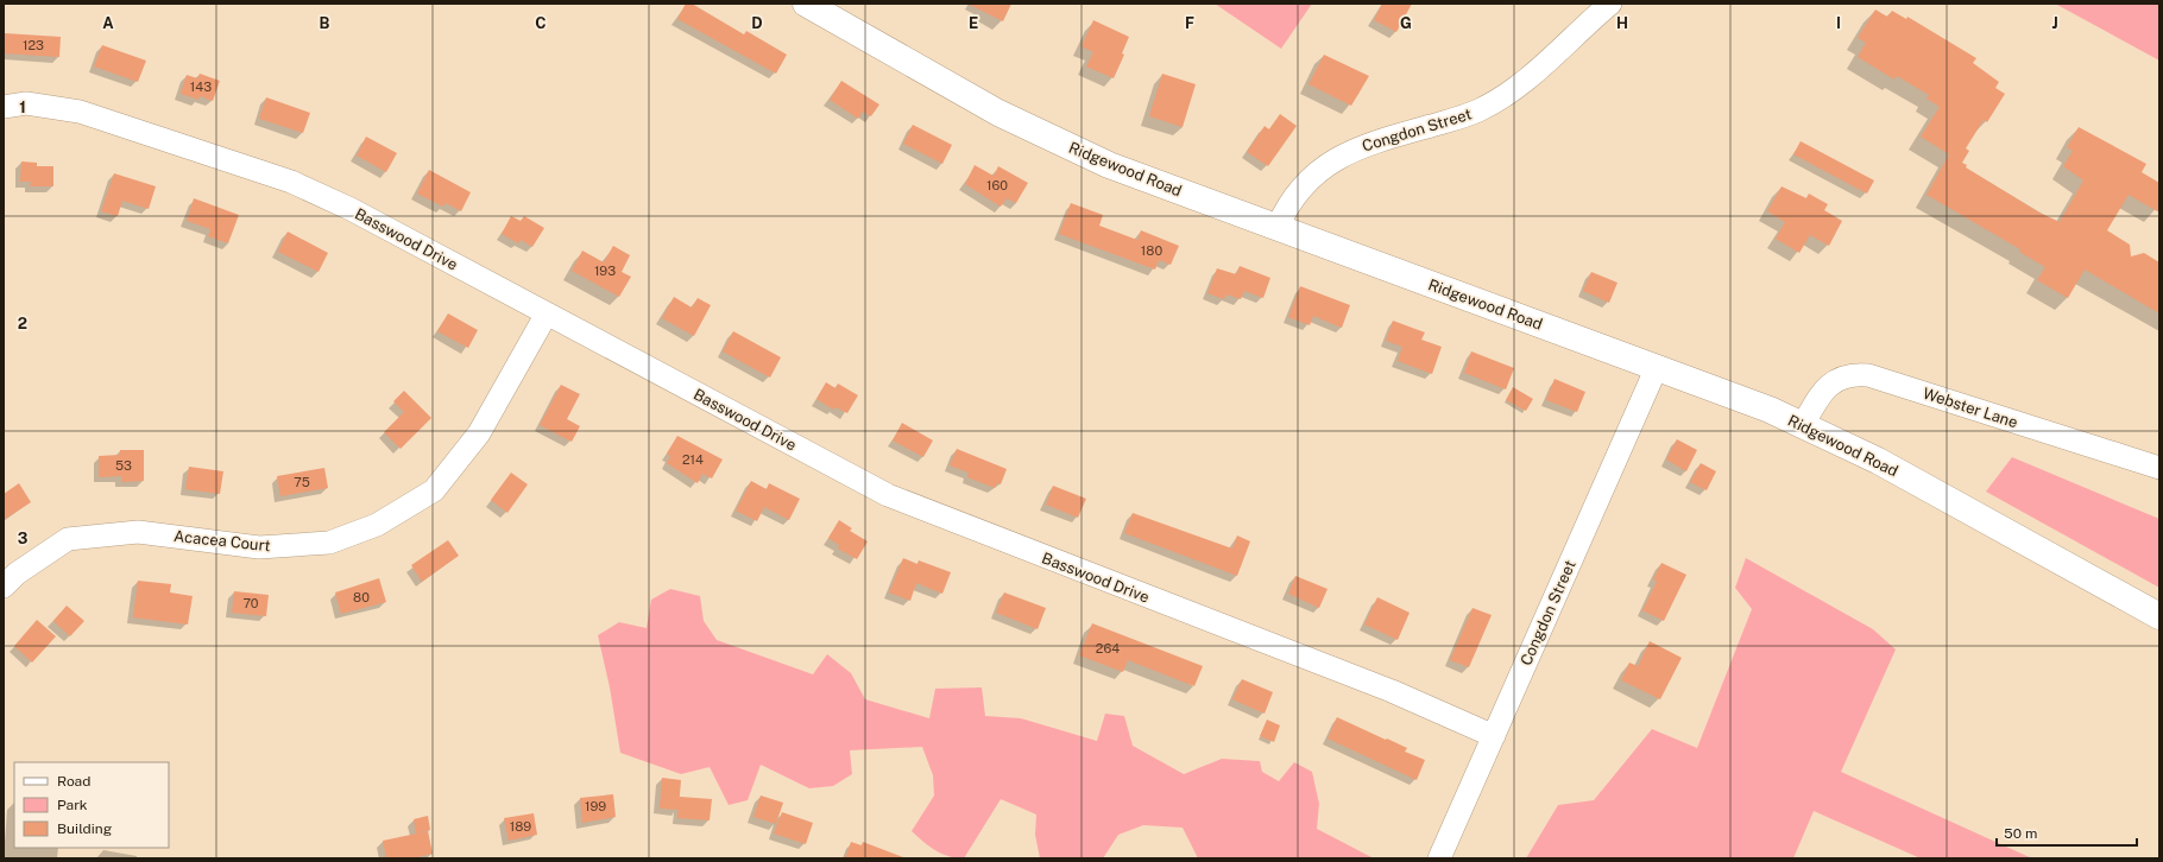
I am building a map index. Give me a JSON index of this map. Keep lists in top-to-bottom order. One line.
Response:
{"streets":{"main road":["Ridgewood Road"],"street":["Congdon Street","Basswood Drive","Webster Lane","Acacea Court"]},"crossings":[["Congdon Street","Ridgewood Road"],["Congdon Street","Basswood Drive"],["Ridgewood Road","Webster Lane"],["Basswood Drive","Acacea Court"]],"house_numbers":["123","143","160","180","193","214","53","75","80","70","264","199","189"],"legend":["Road","Park","Building"],"scale_bar":"50 m","grid":{"columns":["A","B","C","D","E","F","G","H","I","J"],"rows":["1","2","3"]}}
